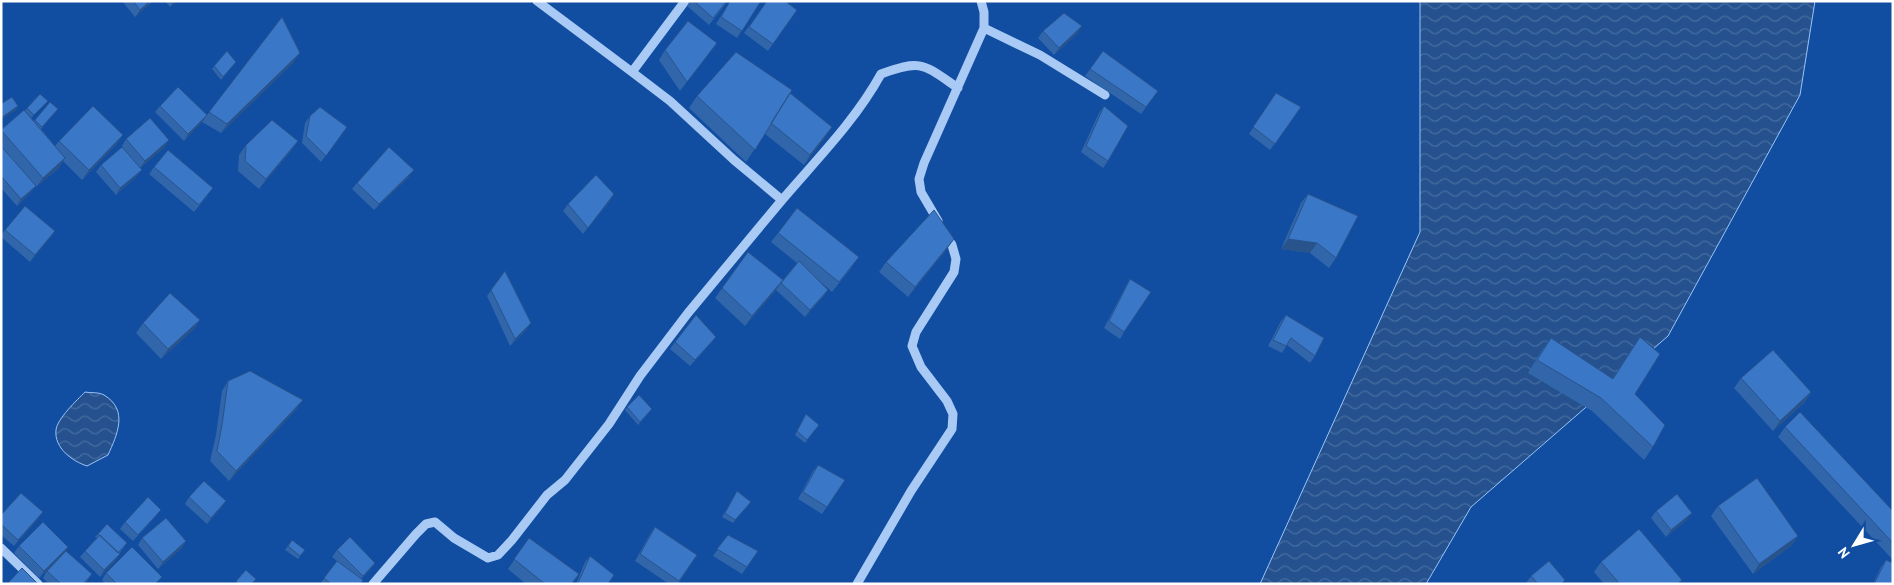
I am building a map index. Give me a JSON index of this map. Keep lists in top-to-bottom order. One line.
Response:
{"north":"bottom left"}
